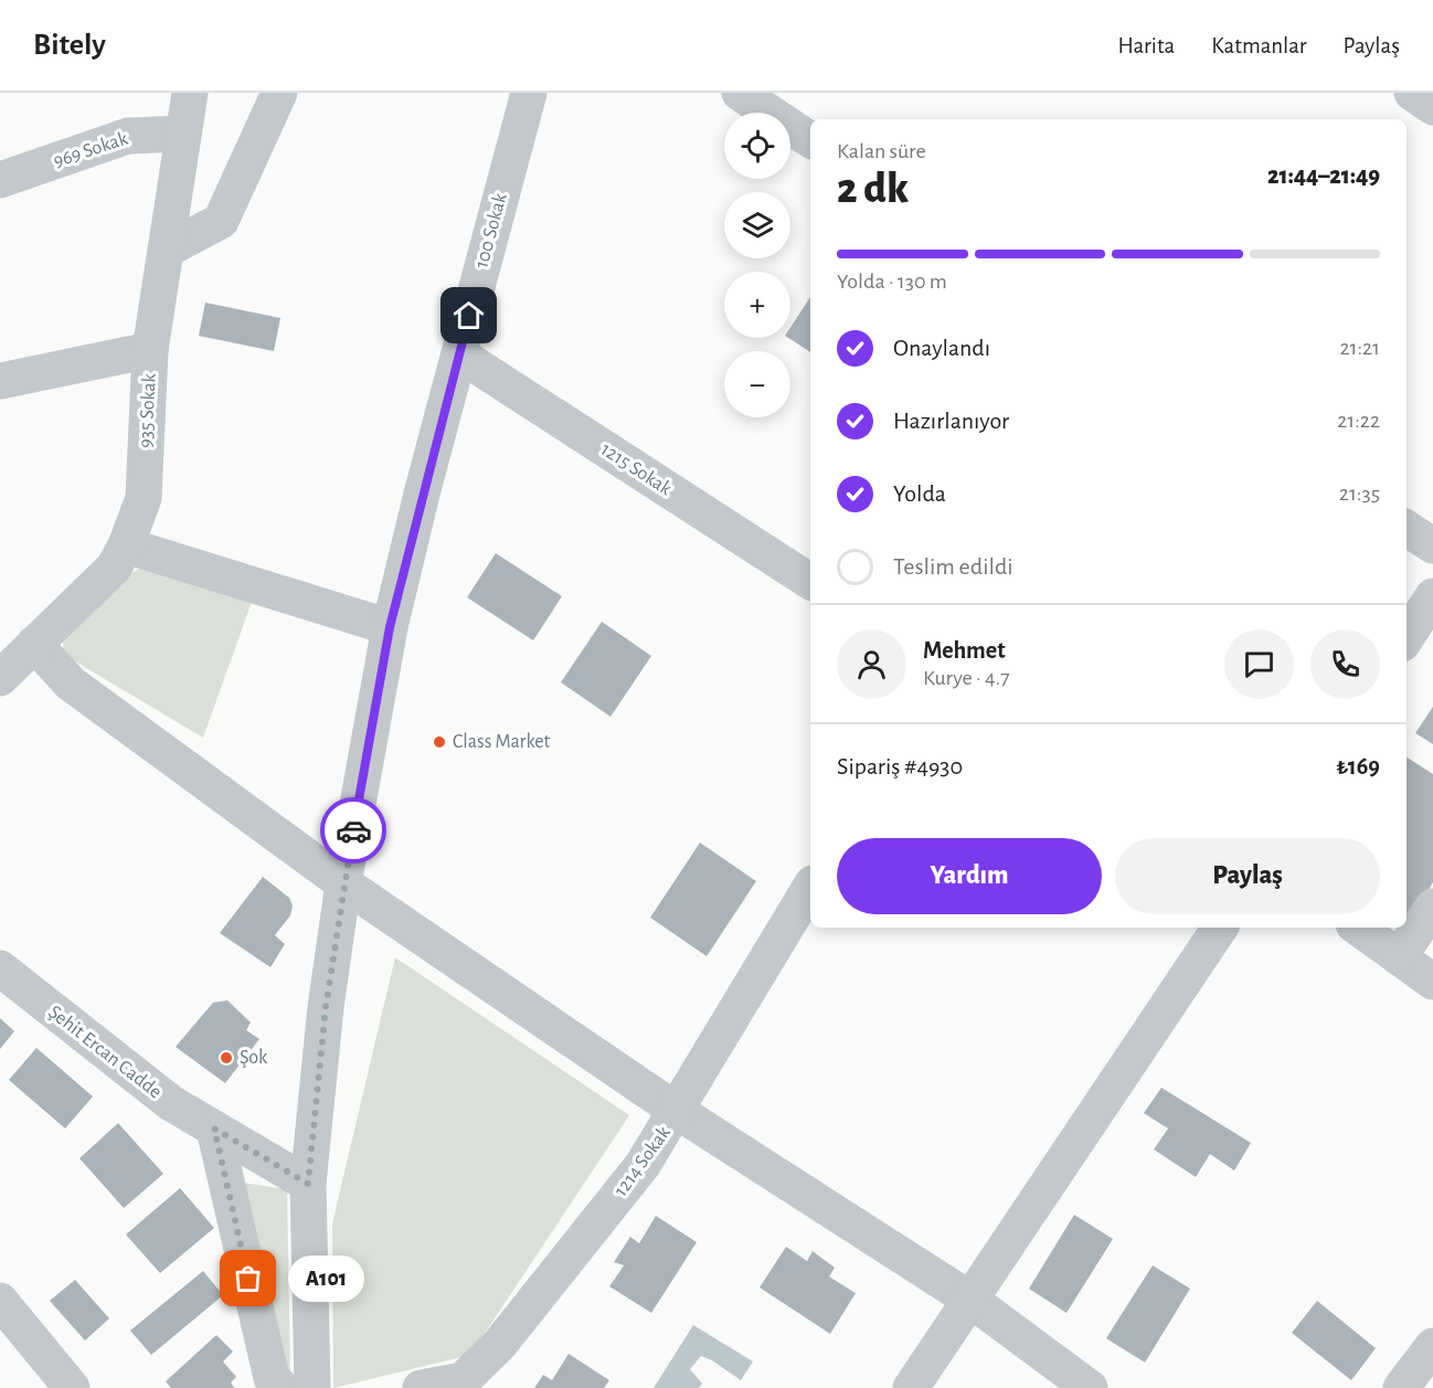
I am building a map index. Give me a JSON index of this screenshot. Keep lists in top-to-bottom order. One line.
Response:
{"streets":{"street":["969 Sokak","100 Sokak","935 Sokak","1215 Sokak","Şehit Ercan Cadde","1214 Sokak"]},"crossings":[["969 Sokak","935 Sokak"],["100 Sokak","1215 Sokak"],["100 Sokak","Şehit Ercan Cadde"]],"places":["Class Market","Şok","A101"],"page":{"header":"Bitely","nav":["Harita","Katmanlar","Paylaş"],"map_buttons":["+","−"],"heading":["2 dk","Kalan süre","21:44–21:49"],"panel":["Mehmet","Kurye · 4.7","Sipariş #4930","₺169"],"bar":"Yolda · 130 m","list":[["Onaylandı","21:21"],["Hazırlanıyor","21:22"],["Yolda","21:35"],"Teslim edildi"],"buttons":["Yardım","Paylaş"],"bubble":"A101"}}
